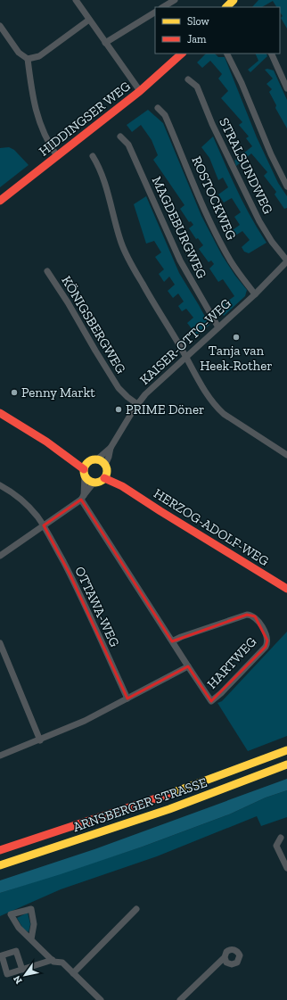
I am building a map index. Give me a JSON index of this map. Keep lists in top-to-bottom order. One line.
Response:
{"streets":{"main road":["HIDDINGSER WEG","HERZOG-ADOLF-WEG","ARNSBERGER STRASSE"],"street":["STRALSUNDWEG","ROSTOCKWEG","MAGDEBURGWEG","KÖNIGSBERGWEG","KAISER-OTTO-WEG","OTTAWA-WEG","HARTWEG"]},"crossings":[["STRALSUNDWEG","KAISER-OTTO-WEG"],["ROSTOCKWEG","KAISER-OTTO-WEG"],["MAGDEBURGWEG","KAISER-OTTO-WEG"],["KÖNIGSBERGWEG","KAISER-OTTO-WEG"],["KAISER-OTTO-WEG","HERZOG-ADOLF-WEG"]],"places":["Tanja van Heek-Rother","Penny Markt","PRIME Döner"],"legend":["Slow","Jam"],"north":"bottom left"}
